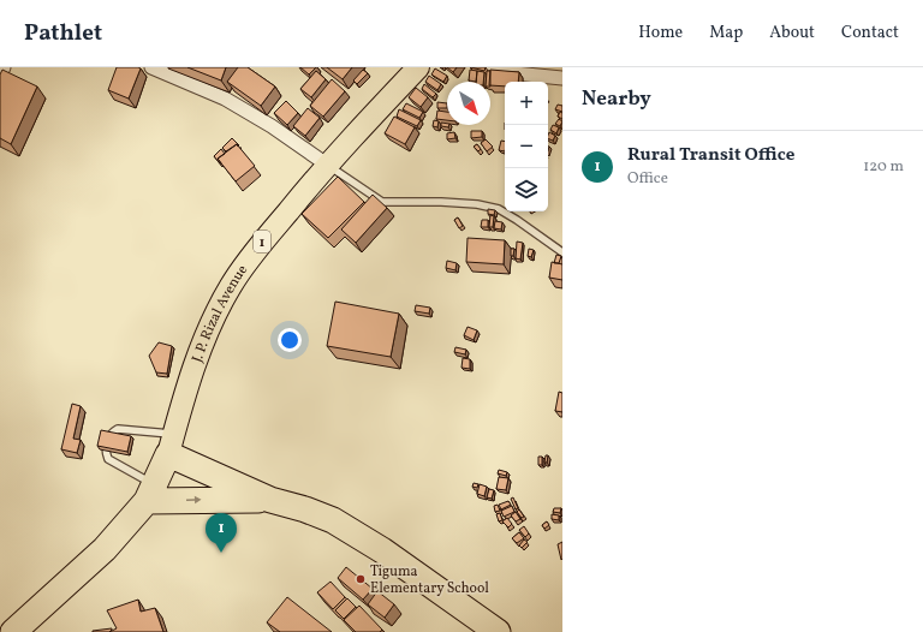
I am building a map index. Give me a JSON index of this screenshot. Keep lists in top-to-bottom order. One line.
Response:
{"streets":{"highway":["1","J. P. Rizal Avenue"]},"crossings":[["1","J. P. Rizal Avenue"]],"places":["Tiguma Elementary School"],"north":"bottom right","page":{"header":"Pathlet","nav":["Home","Map","About","Contact"],"heading":"Nearby","map_buttons":["+","−"],"list":[{"mark":"1","name":"Rural Transit Office","note":"Office","value":"120 m"}],"pins":"1"}}
